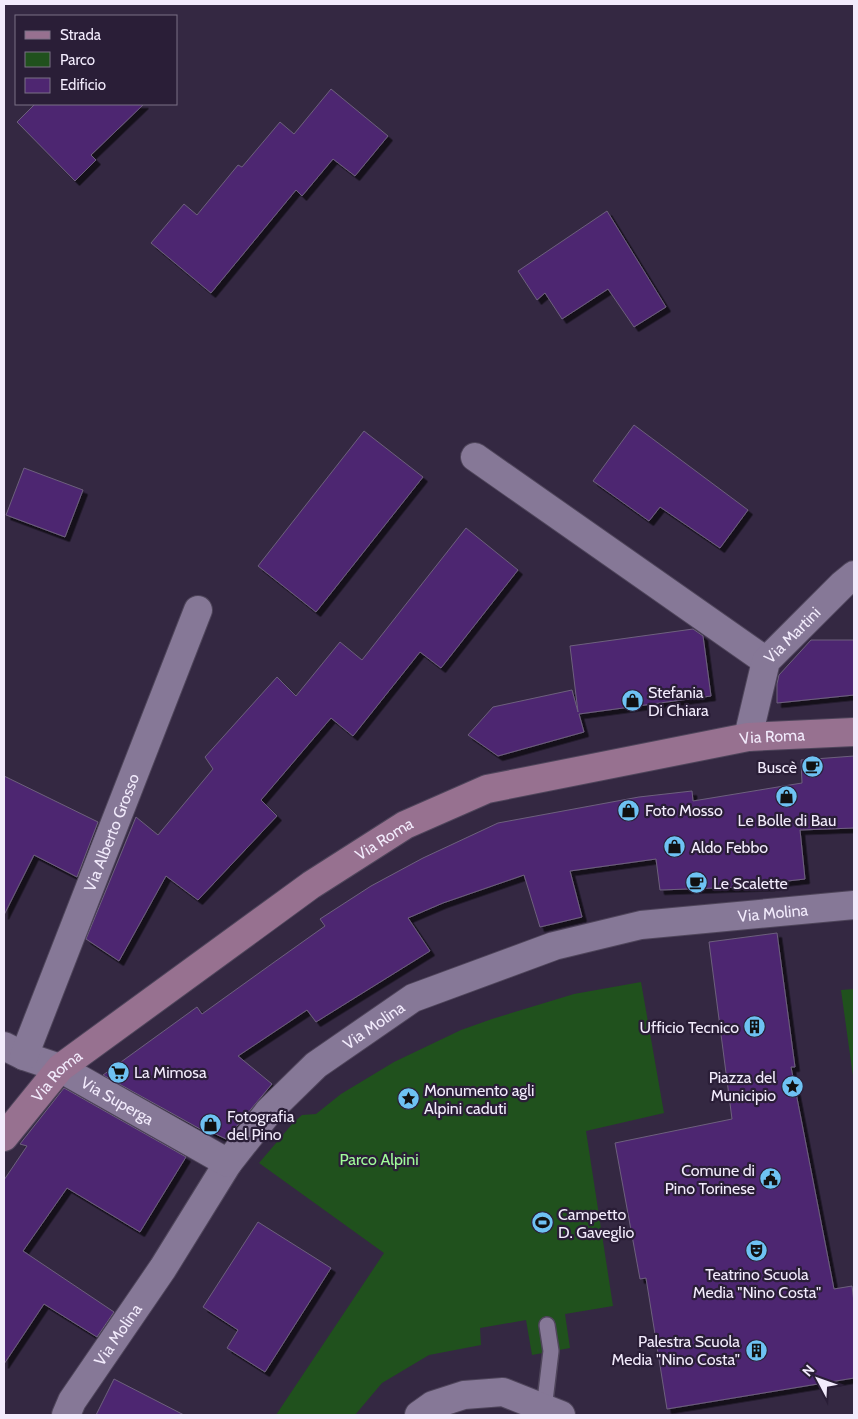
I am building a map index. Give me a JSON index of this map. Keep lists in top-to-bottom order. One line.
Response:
{"streets":{"main road":["Via Roma"],"street":["Via Martini","Via Alberto Grosso","Via Molina","Via Superga"]},"crossings":[["Via Martini","Via Roma"],["Via Roma","Via Superga"],["Via Alberto Grosso","Via Superga"],["Via Molina","Via Superga"]],"parks":["Parco Alpini"],"places":{"shop":["Stefania Di Chiara","Le Bolle di Bau","Foto Mosso","Aldo Febbo","Fotografia del Pino"],"cafe":["Buscè","Le Scalette"],"building":["Ufficio Tecnico","Palestra Scuola Media \"Nino Costa\""],"supermarket":["La Mimosa"],"place":["Piazza del Municipio","Monumento agli Alpini caduti"],"public building":["Comune di Pino Torinese"],"sports":["Campetto D. Gaveglio"],"theatre":["Teatrino Scuola Media \"Nino Costa\""]},"legend":["Strada","Parco","Edificio"],"north":"top left"}
